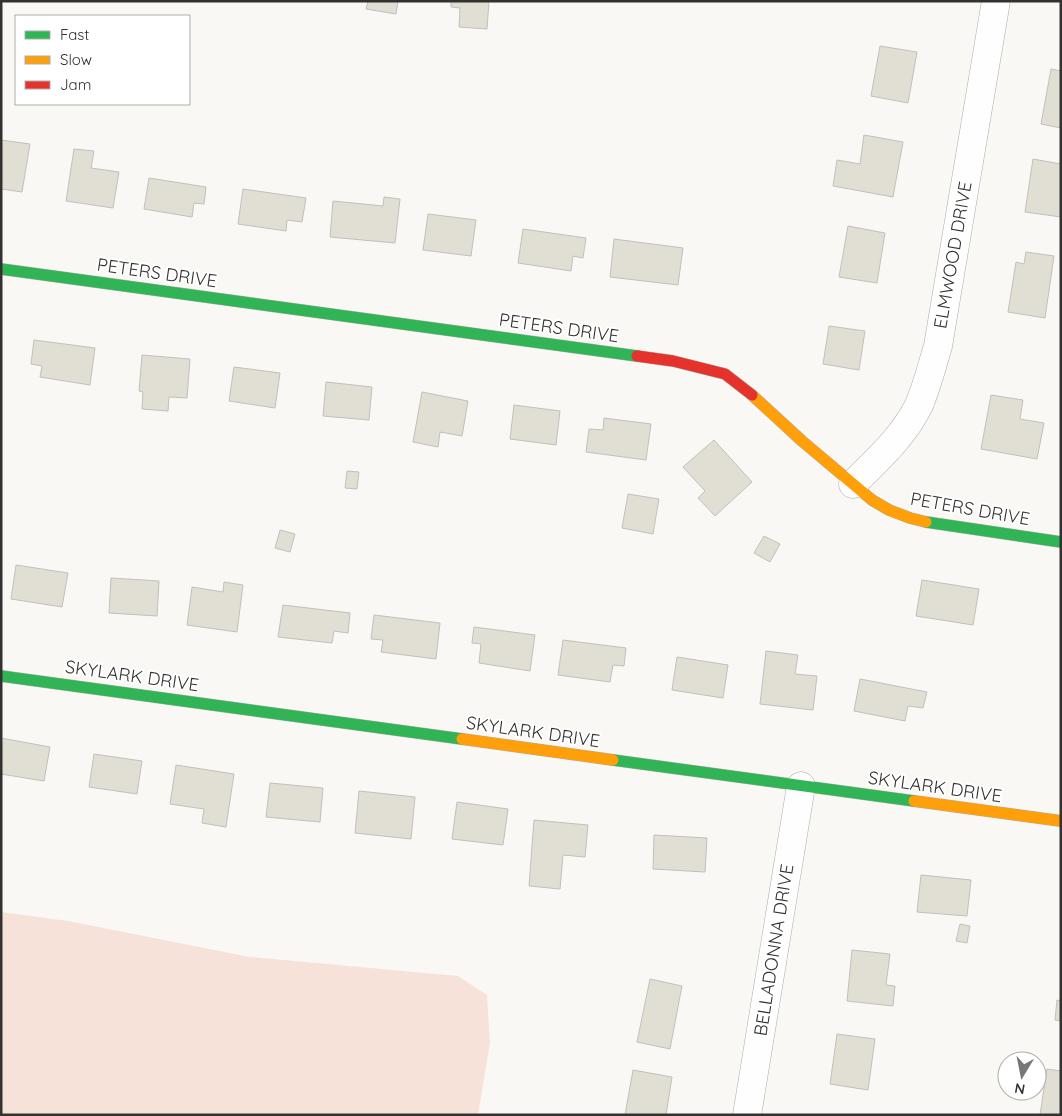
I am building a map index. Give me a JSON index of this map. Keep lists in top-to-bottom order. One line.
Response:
{"streets":{"street":["ELMWOOD DRIVE","PETERS DRIVE","SKYLARK DRIVE","BELLADONNA DRIVE"]},"crossings":[["ELMWOOD DRIVE","PETERS DRIVE"],["SKYLARK DRIVE","BELLADONNA DRIVE"]],"legend":["Fast","Slow","Jam"],"north":"bottom"}
